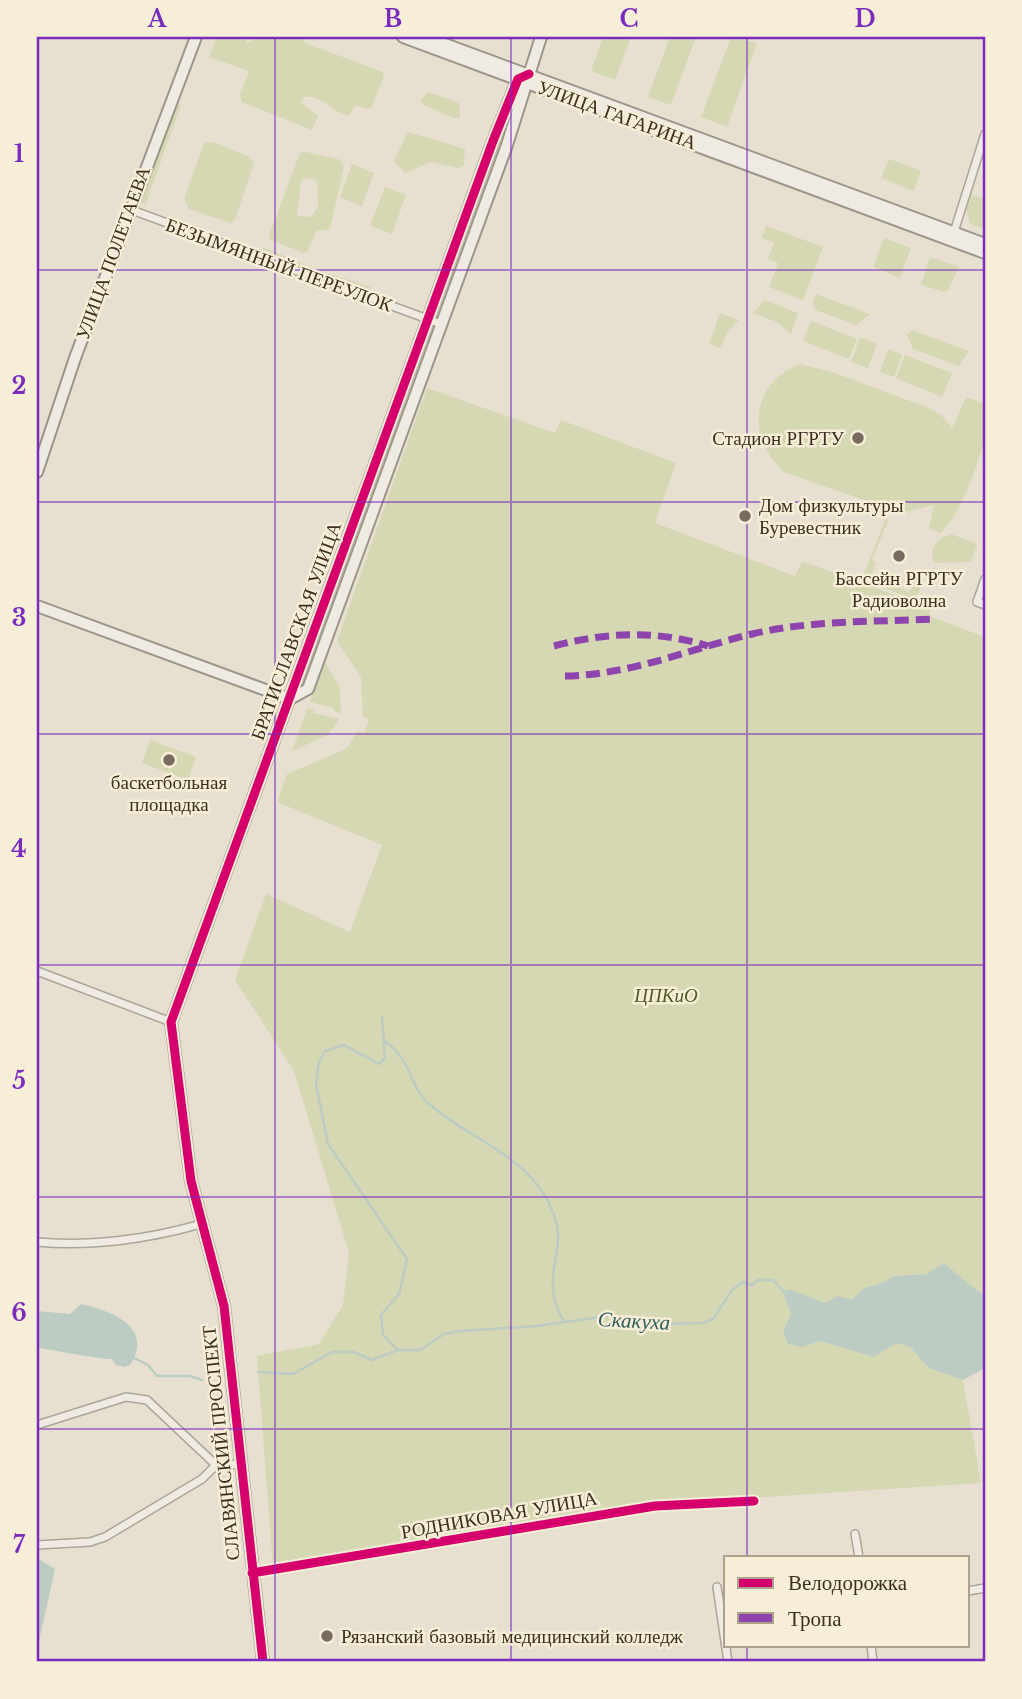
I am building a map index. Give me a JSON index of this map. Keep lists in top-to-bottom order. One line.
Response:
{"streets":{"street":["УЛИЦА ГАГАРИНА","УЛИЦА ПОЛЕТАЕВА","БЕЗЫМЯННЫЙ ПЕРЕУЛОК","БРАТИСЛАВСКАЯ УЛИЦА","СЛАВЯНСКИЙ ПРОСПЕКТ","РОДНИКОВАЯ УЛИЦА"]},"crossings":[["УЛИЦА ГАГАРИНА","БРАТИСЛАВСКАЯ УЛИЦА"],["УЛИЦА ПОЛЕТАЕВА","БЕЗЫМЯННЫЙ ПЕРЕУЛОК"],["БЕЗЫМЯННЫЙ ПЕРЕУЛОК","БРАТИСЛАВСКАЯ УЛИЦА"],["БРАТИСЛАВСКАЯ УЛИЦА","СЛАВЯНСКИЙ ПРОСПЕКТ"],["СЛАВЯНСКИЙ ПРОСПЕКТ","РОДНИКОВАЯ УЛИЦА"]],"water":["Скакуха"],"parks":["ЦПКиО"],"places":["Стадион РГРТУ","Дом физкультуры Буревестник","Бассейн РГРТУ Радиоволна","баскетбольная площадка","Рязанский базовый медицинский колледж"],"legend":["Велодорожка","Тропа"],"grid":{"columns":["A","B","C","D"],"rows":["1","2","3","4","5","6","7"]}}
